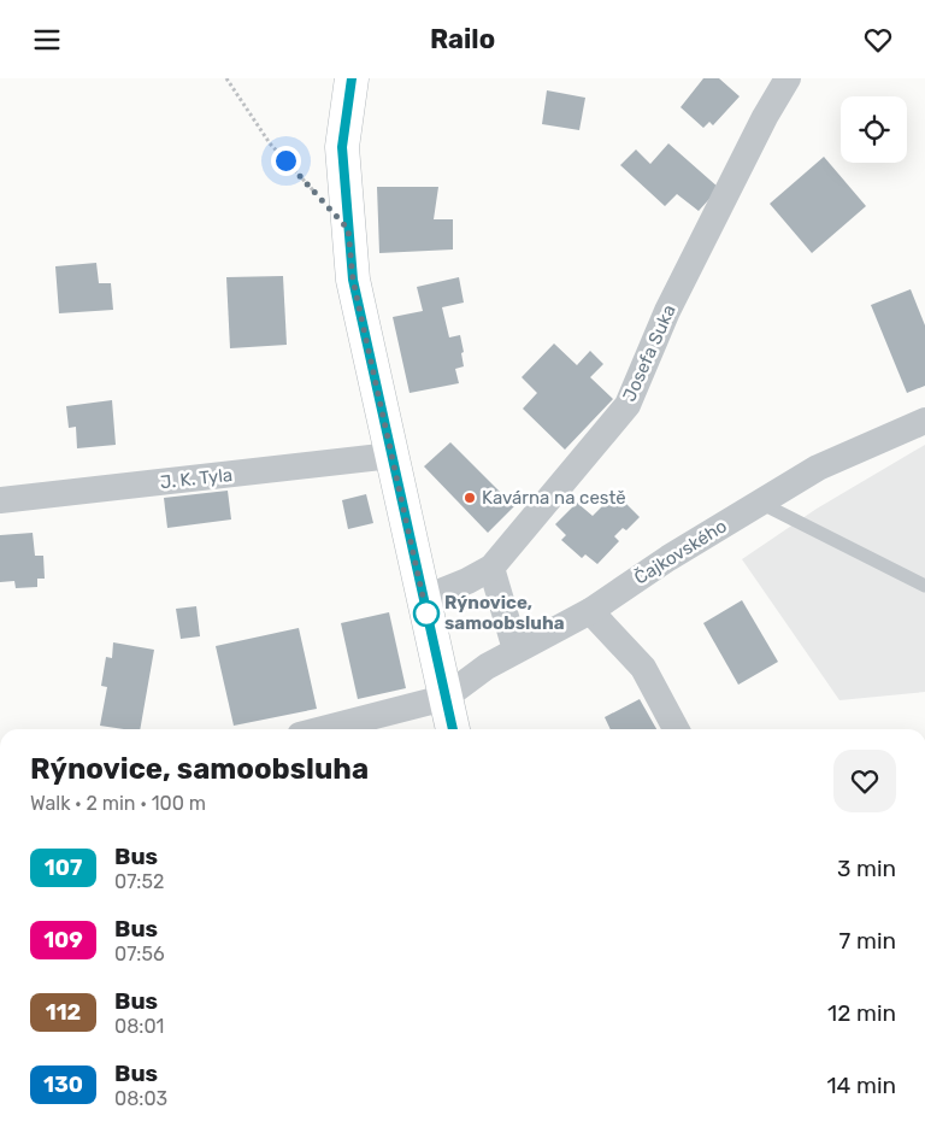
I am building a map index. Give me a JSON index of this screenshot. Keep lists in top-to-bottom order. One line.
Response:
{"streets":{"street":["Josefa Suka","J. K. Tyla","Čajkovského"]},"places":["Kavárna na cestě","Rýnovice, samoobsluha"],"lines":["bus line 107"],"page":{"header":"Railo","heading":["Rýnovice, samoobsluha","Walk · 2 min · 100 m"],"list":[{"mark":"107","name":"Bus","note":"07:52","value":"3 min"},{"mark":"109","name":"Bus","note":"07:56","value":"7 min"},{"mark":"112","name":"Bus","note":"08:01","value":"12 min"},{"mark":"130","name":"Bus","note":"08:03","value":"14 min"}]}}
